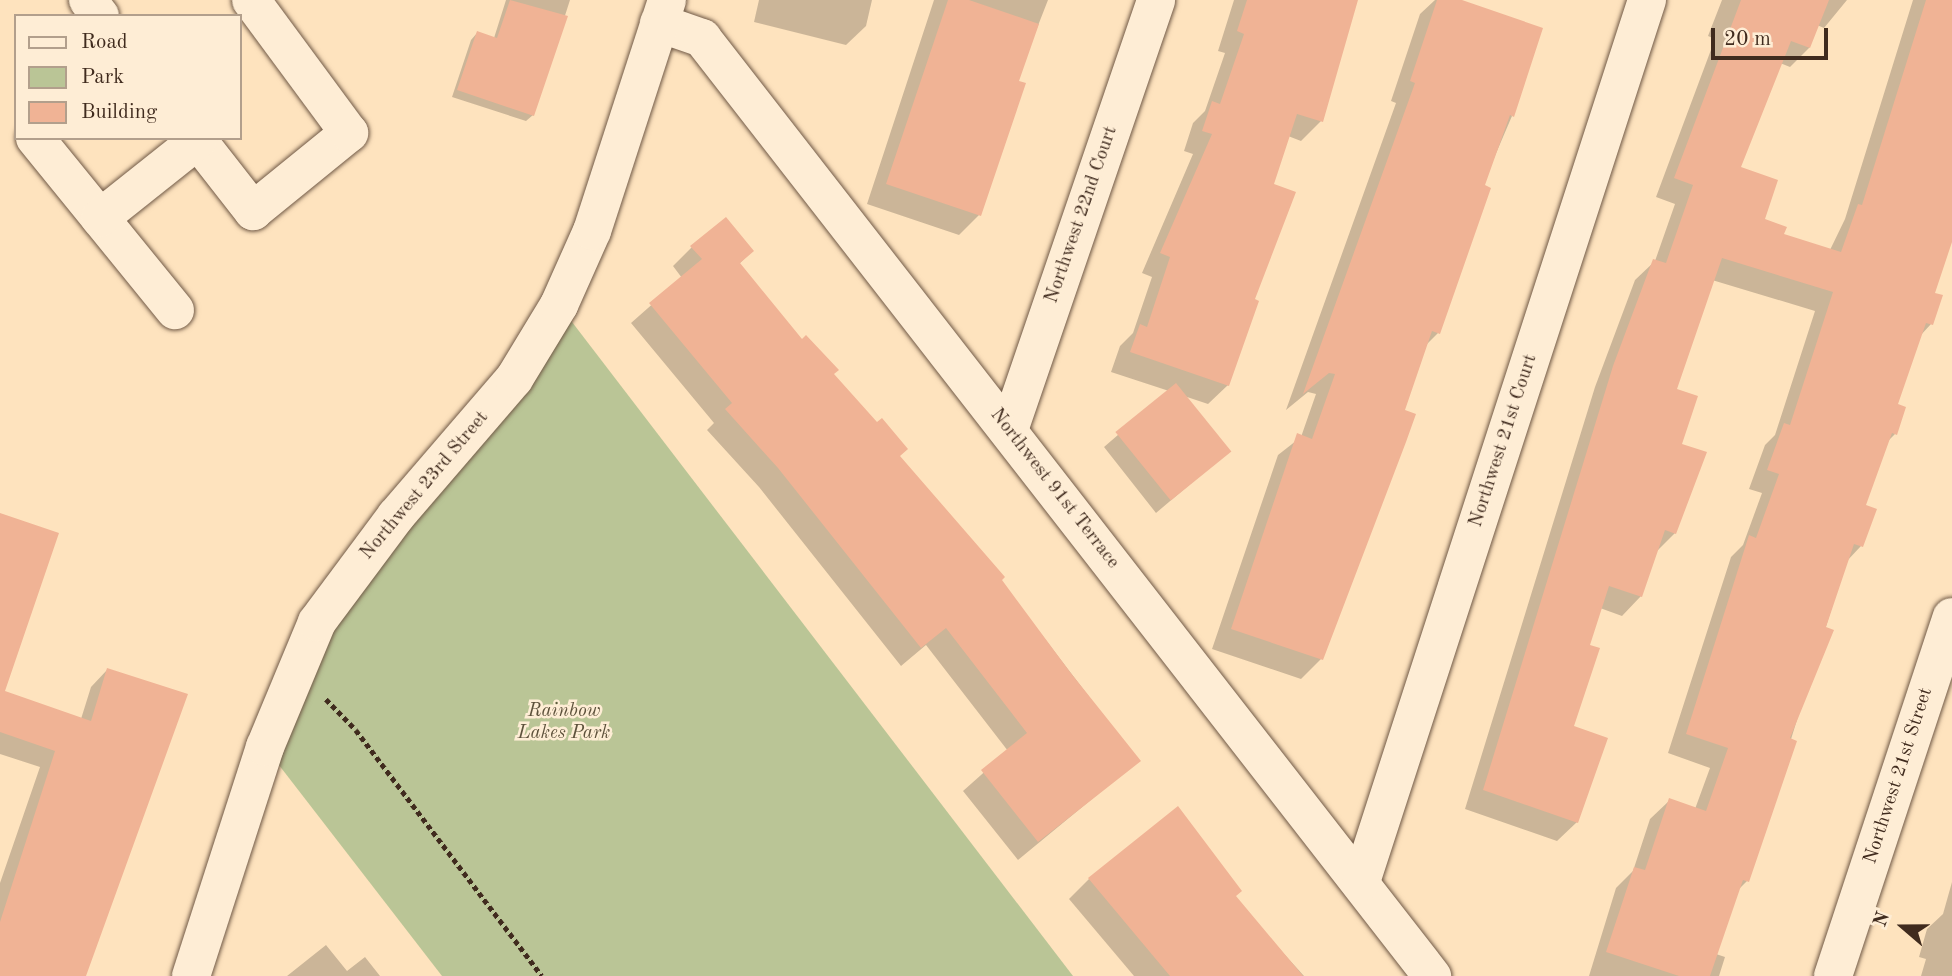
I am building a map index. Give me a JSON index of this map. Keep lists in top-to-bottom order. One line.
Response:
{"streets":{"street":["Northwest 22nd Court","Northwest 21st Court","Northwest 23rd Street","Northwest 91st Terrace","Northwest 21st Street"]},"crossings":[["Northwest 22nd Court","Northwest 91st Terrace"],["Northwest 21st Court","Northwest 91st Terrace"],["Northwest 23rd Street","Northwest 91st Terrace"]],"parks":["Rainbow Lakes Park"],"legend":["Road","Park","Building"],"scale_bar":"20 m","north":"left"}
